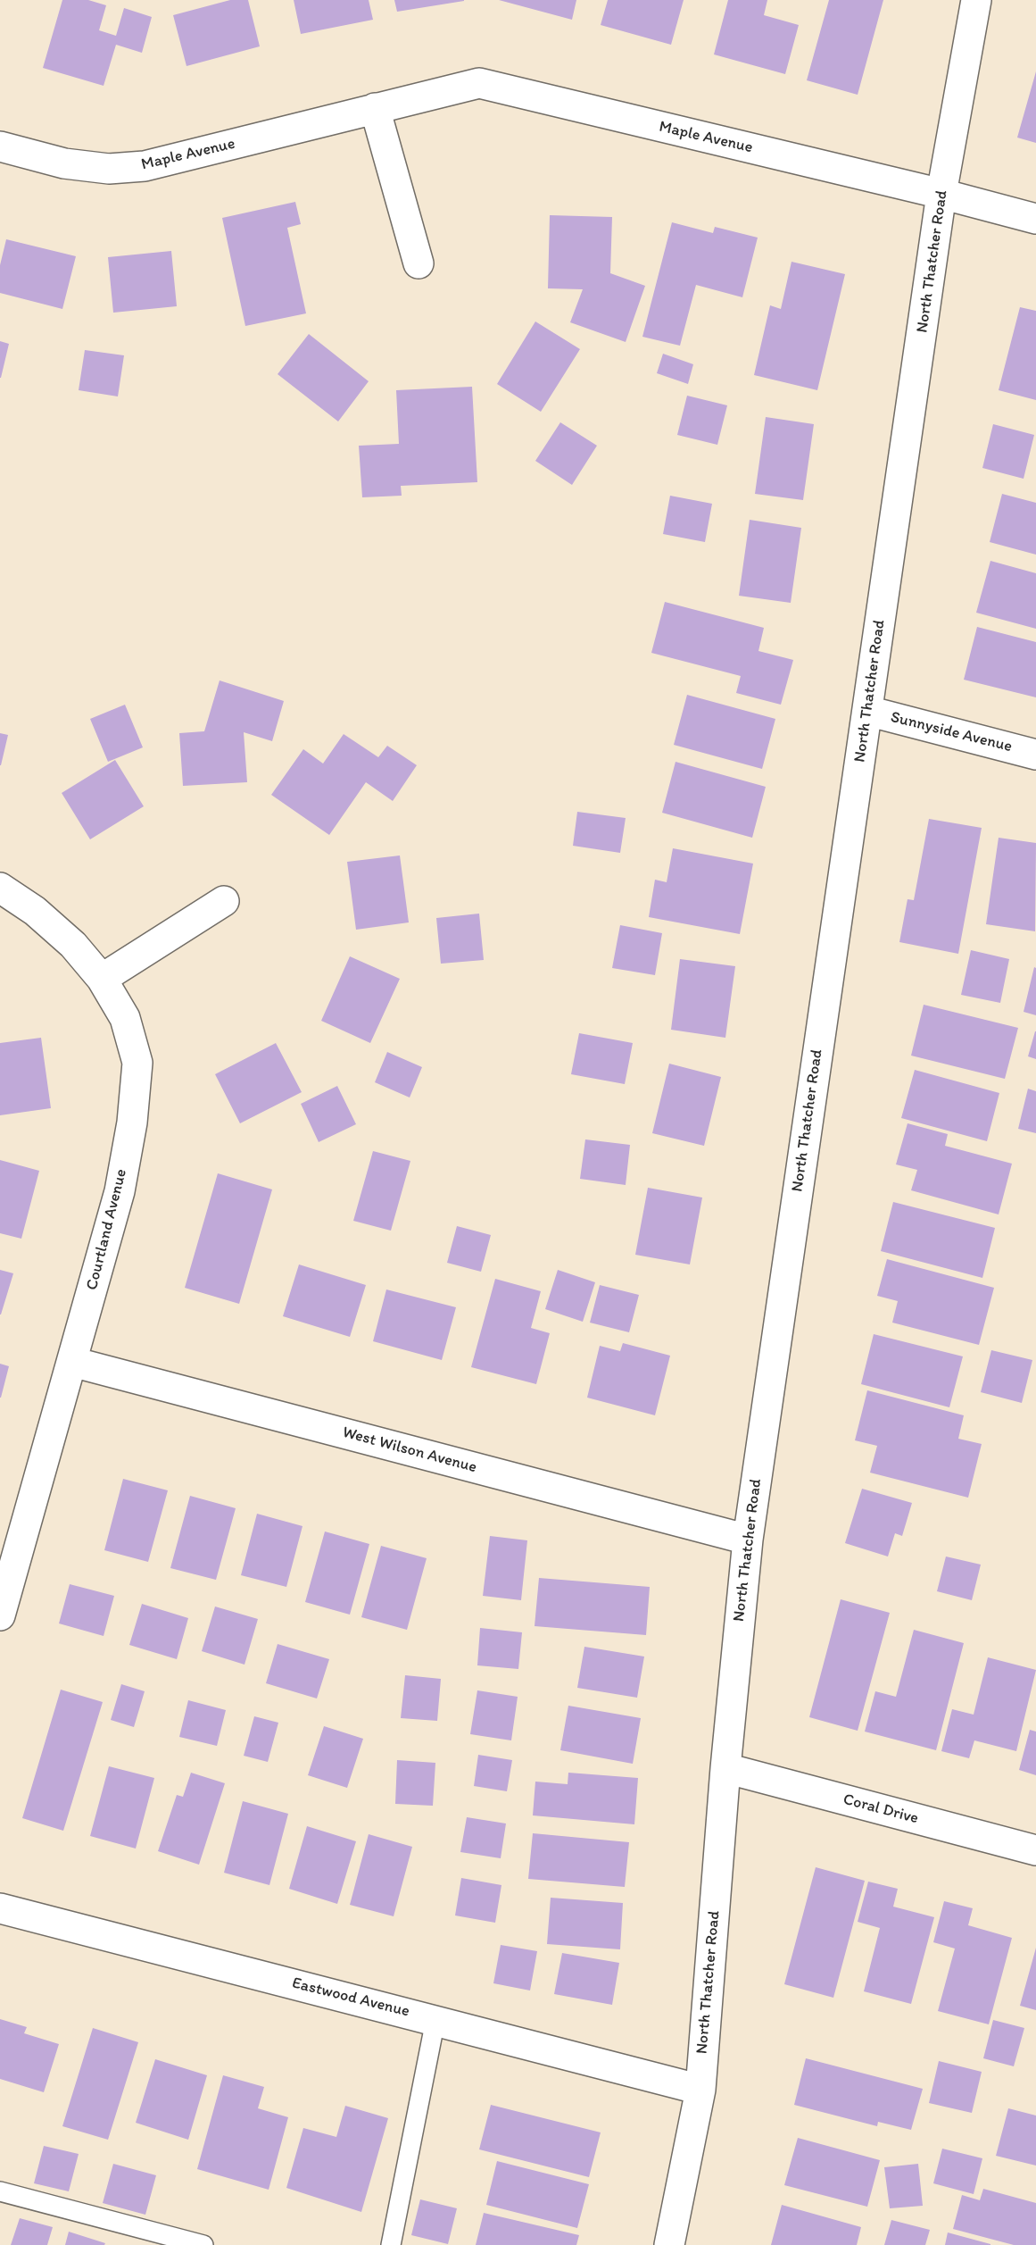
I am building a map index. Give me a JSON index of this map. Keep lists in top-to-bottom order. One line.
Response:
{"streets":{"street":["Maple Avenue","North Thatcher Road","Sunnyside Avenue","Courtland Avenue","West Wilson Avenue","Coral Drive","Eastwood Avenue"]},"crossings":[["Maple Avenue","North Thatcher Road"],["North Thatcher Road","Sunnyside Avenue"],["North Thatcher Road","West Wilson Avenue"],["North Thatcher Road","Coral Drive"],["North Thatcher Road","Eastwood Avenue"],["Courtland Avenue","West Wilson Avenue"]]}
